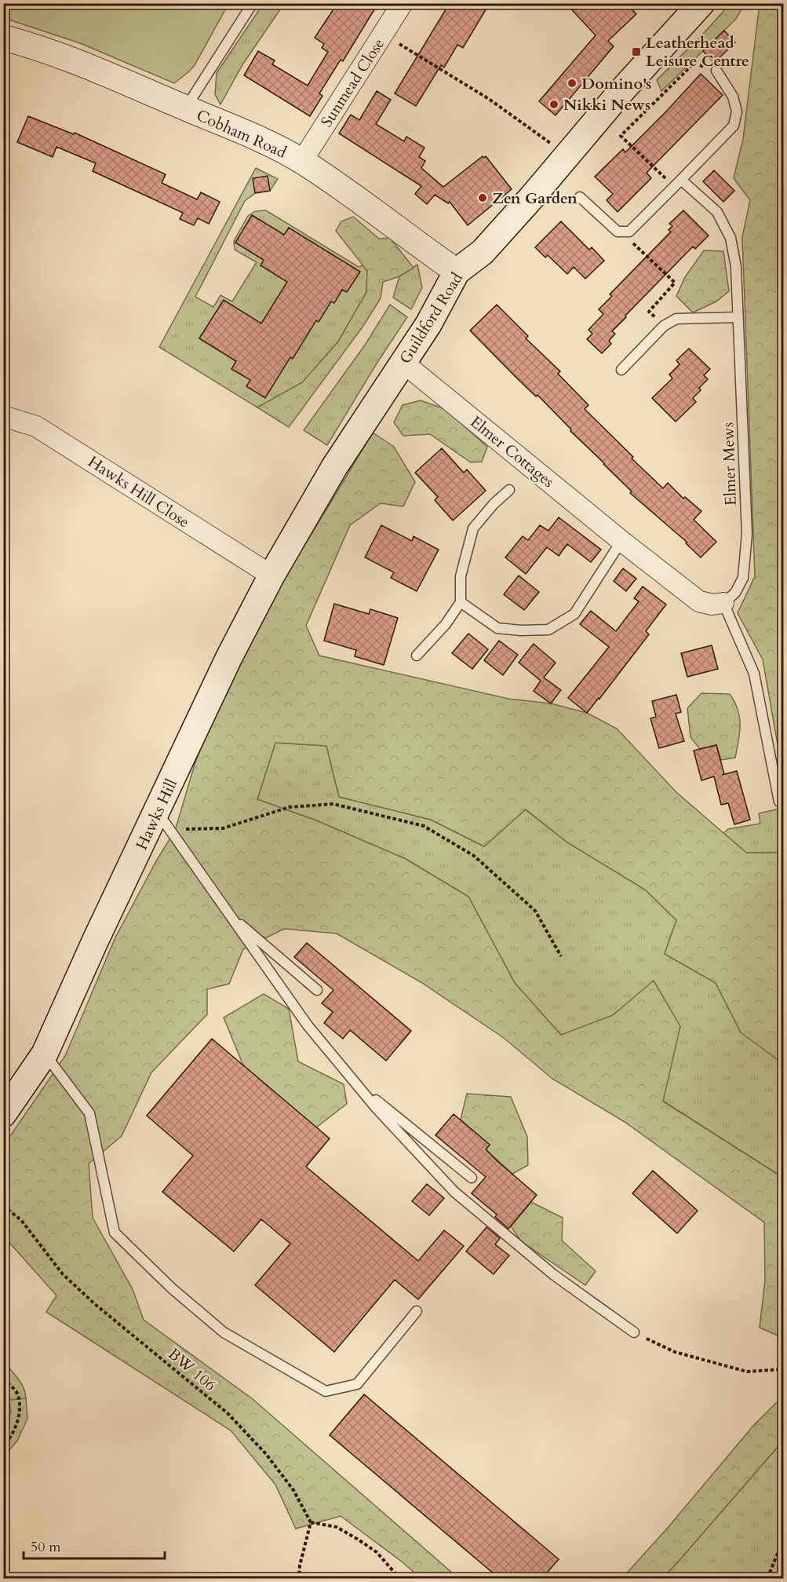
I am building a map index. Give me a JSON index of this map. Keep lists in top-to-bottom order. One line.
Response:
{"streets":{"main road":["Guildford Road","Hawks Hill"],"street":["Sunmead Close","Cobham Road","Elmer Cottages","Hawks Hill Close"],"lane":["Elmer Mews"],"path":["BW 106"]},"crossings":[["Sunmead Close","Cobham Road"],["Cobham Road","Guildford Road"],["Guildford Road","Elmer Cottages"],["Guildford Road","Hawks Hill Close"],["Guildford Road","Hawks Hill"],["Elmer Cottages","Elmer Mews"],["Hawks Hill Close","Hawks Hill"]],"places":{"transit":["Leatherhead Leisure Centre"],"other":["Domino's","Nikki News","Zen Garden"]},"scale_bar":"50 m"}
